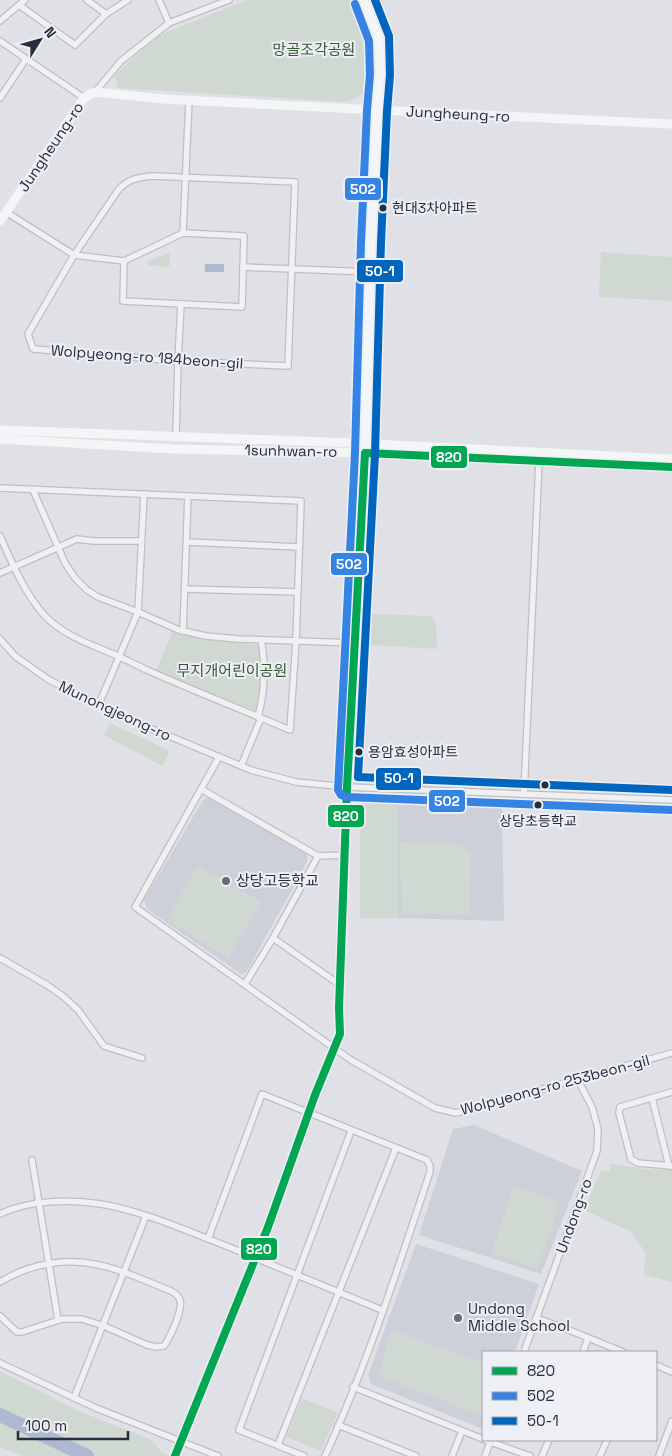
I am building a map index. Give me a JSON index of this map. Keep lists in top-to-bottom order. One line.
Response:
{"streets":{"street":["Jungheung-ro","Wolpyeong-ro 184beon-gil","1sunhwan-ro","Munongjeong-ro","Wolpyeong-ro 253beon-gil","Undong-ro"]},"crossings":[["Wolpyeong-ro 253beon-gil","Undong-ro"]],"parks":["망골조각공원","무지개어린이공원"],"places":["현대3차아파트","용암효성아파트","상당초등학교","상당고등학교","Undong Middle School"],"lines":["transit line 50-1","transit line 502","transit line 820"],"legend":["820","502","50-1"],"scale_bar":"100 m","north":"top right"}
